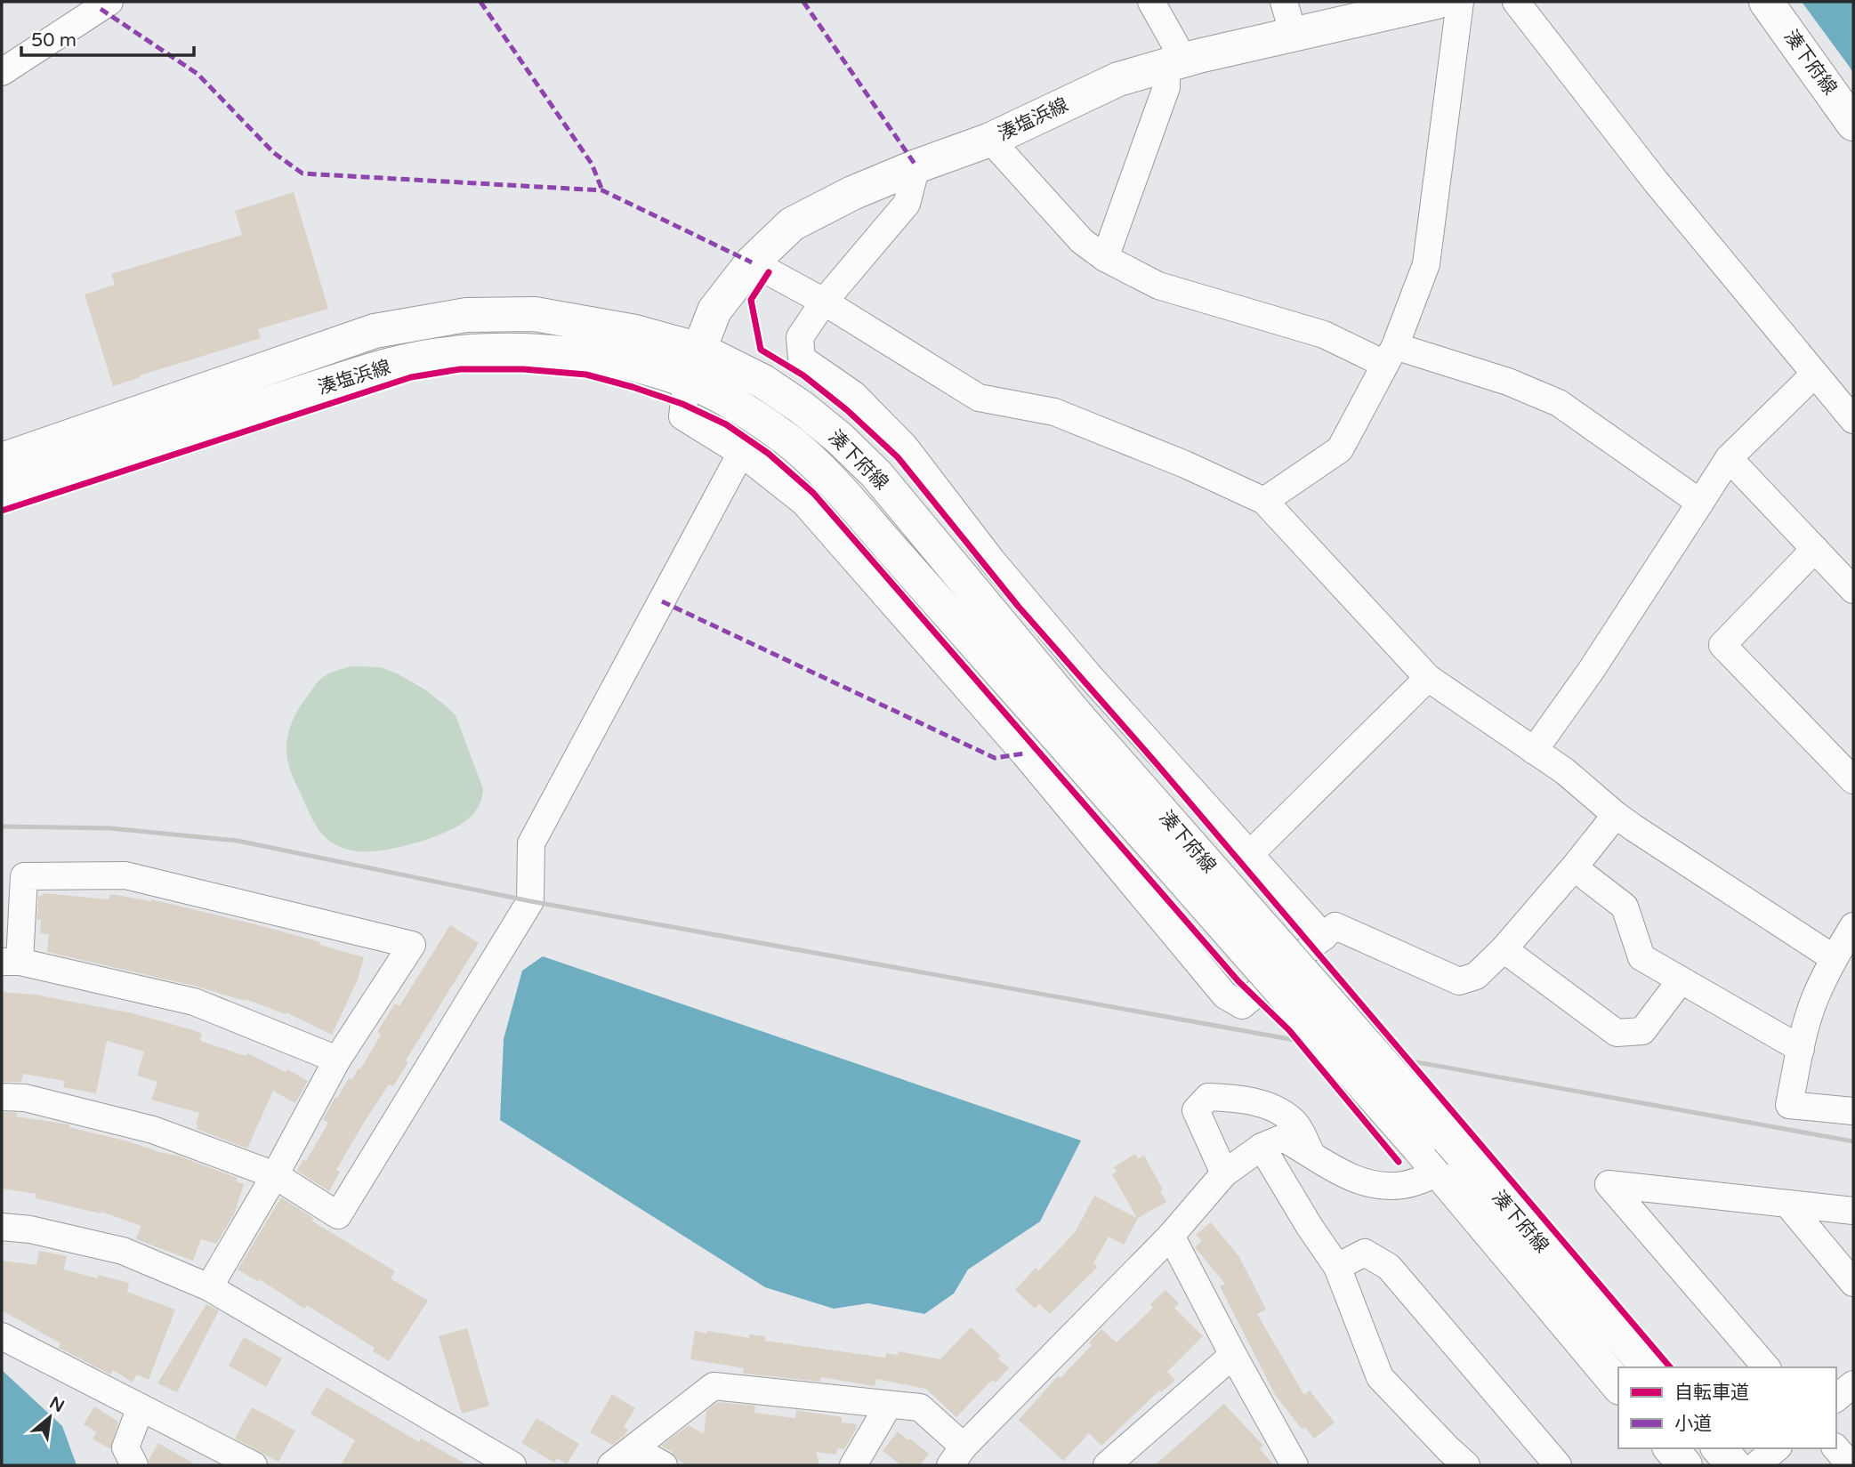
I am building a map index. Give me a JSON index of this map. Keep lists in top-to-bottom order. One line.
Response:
{"streets":{"main road":["湊下府線","湊塩浜線"]},"crossings":[["湊下府線","湊塩浜線"]],"legend":["自転車道","小道"],"scale_bar":"50 m","north":"top right"}
